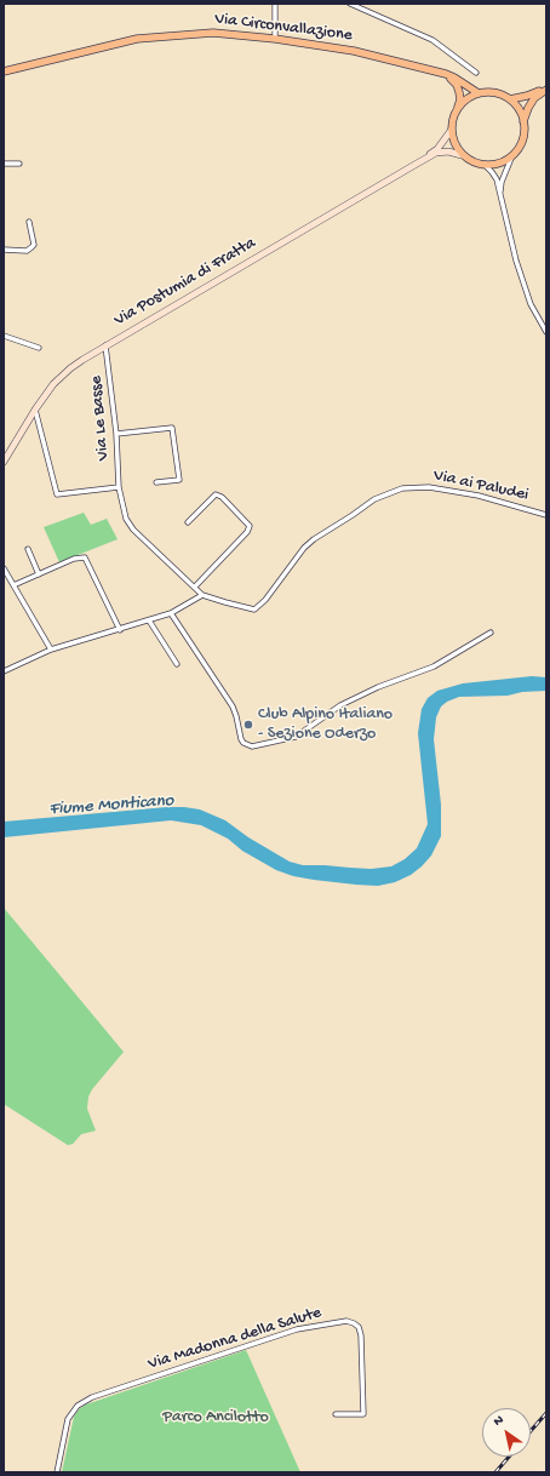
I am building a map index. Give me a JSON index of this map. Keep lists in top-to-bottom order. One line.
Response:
{"streets":{"main road":["Via Circonvallazione","Via Postumia di Fratta"],"street":["Via Le Basse","Via ai Paludei","Via Madonna della Salute"]},"crossings":[["Via Circonvallazione","Via Postumia di Fratta"],["Via Postumia di Fratta","Via Le Basse"],["Via Le Basse","Via ai Paludei"]],"water":["Fiume Monticano"],"parks":["Parco Ancilotto"],"places":["Club Alpino Italiano - Sezione Oderzo"],"north":"top left"}
